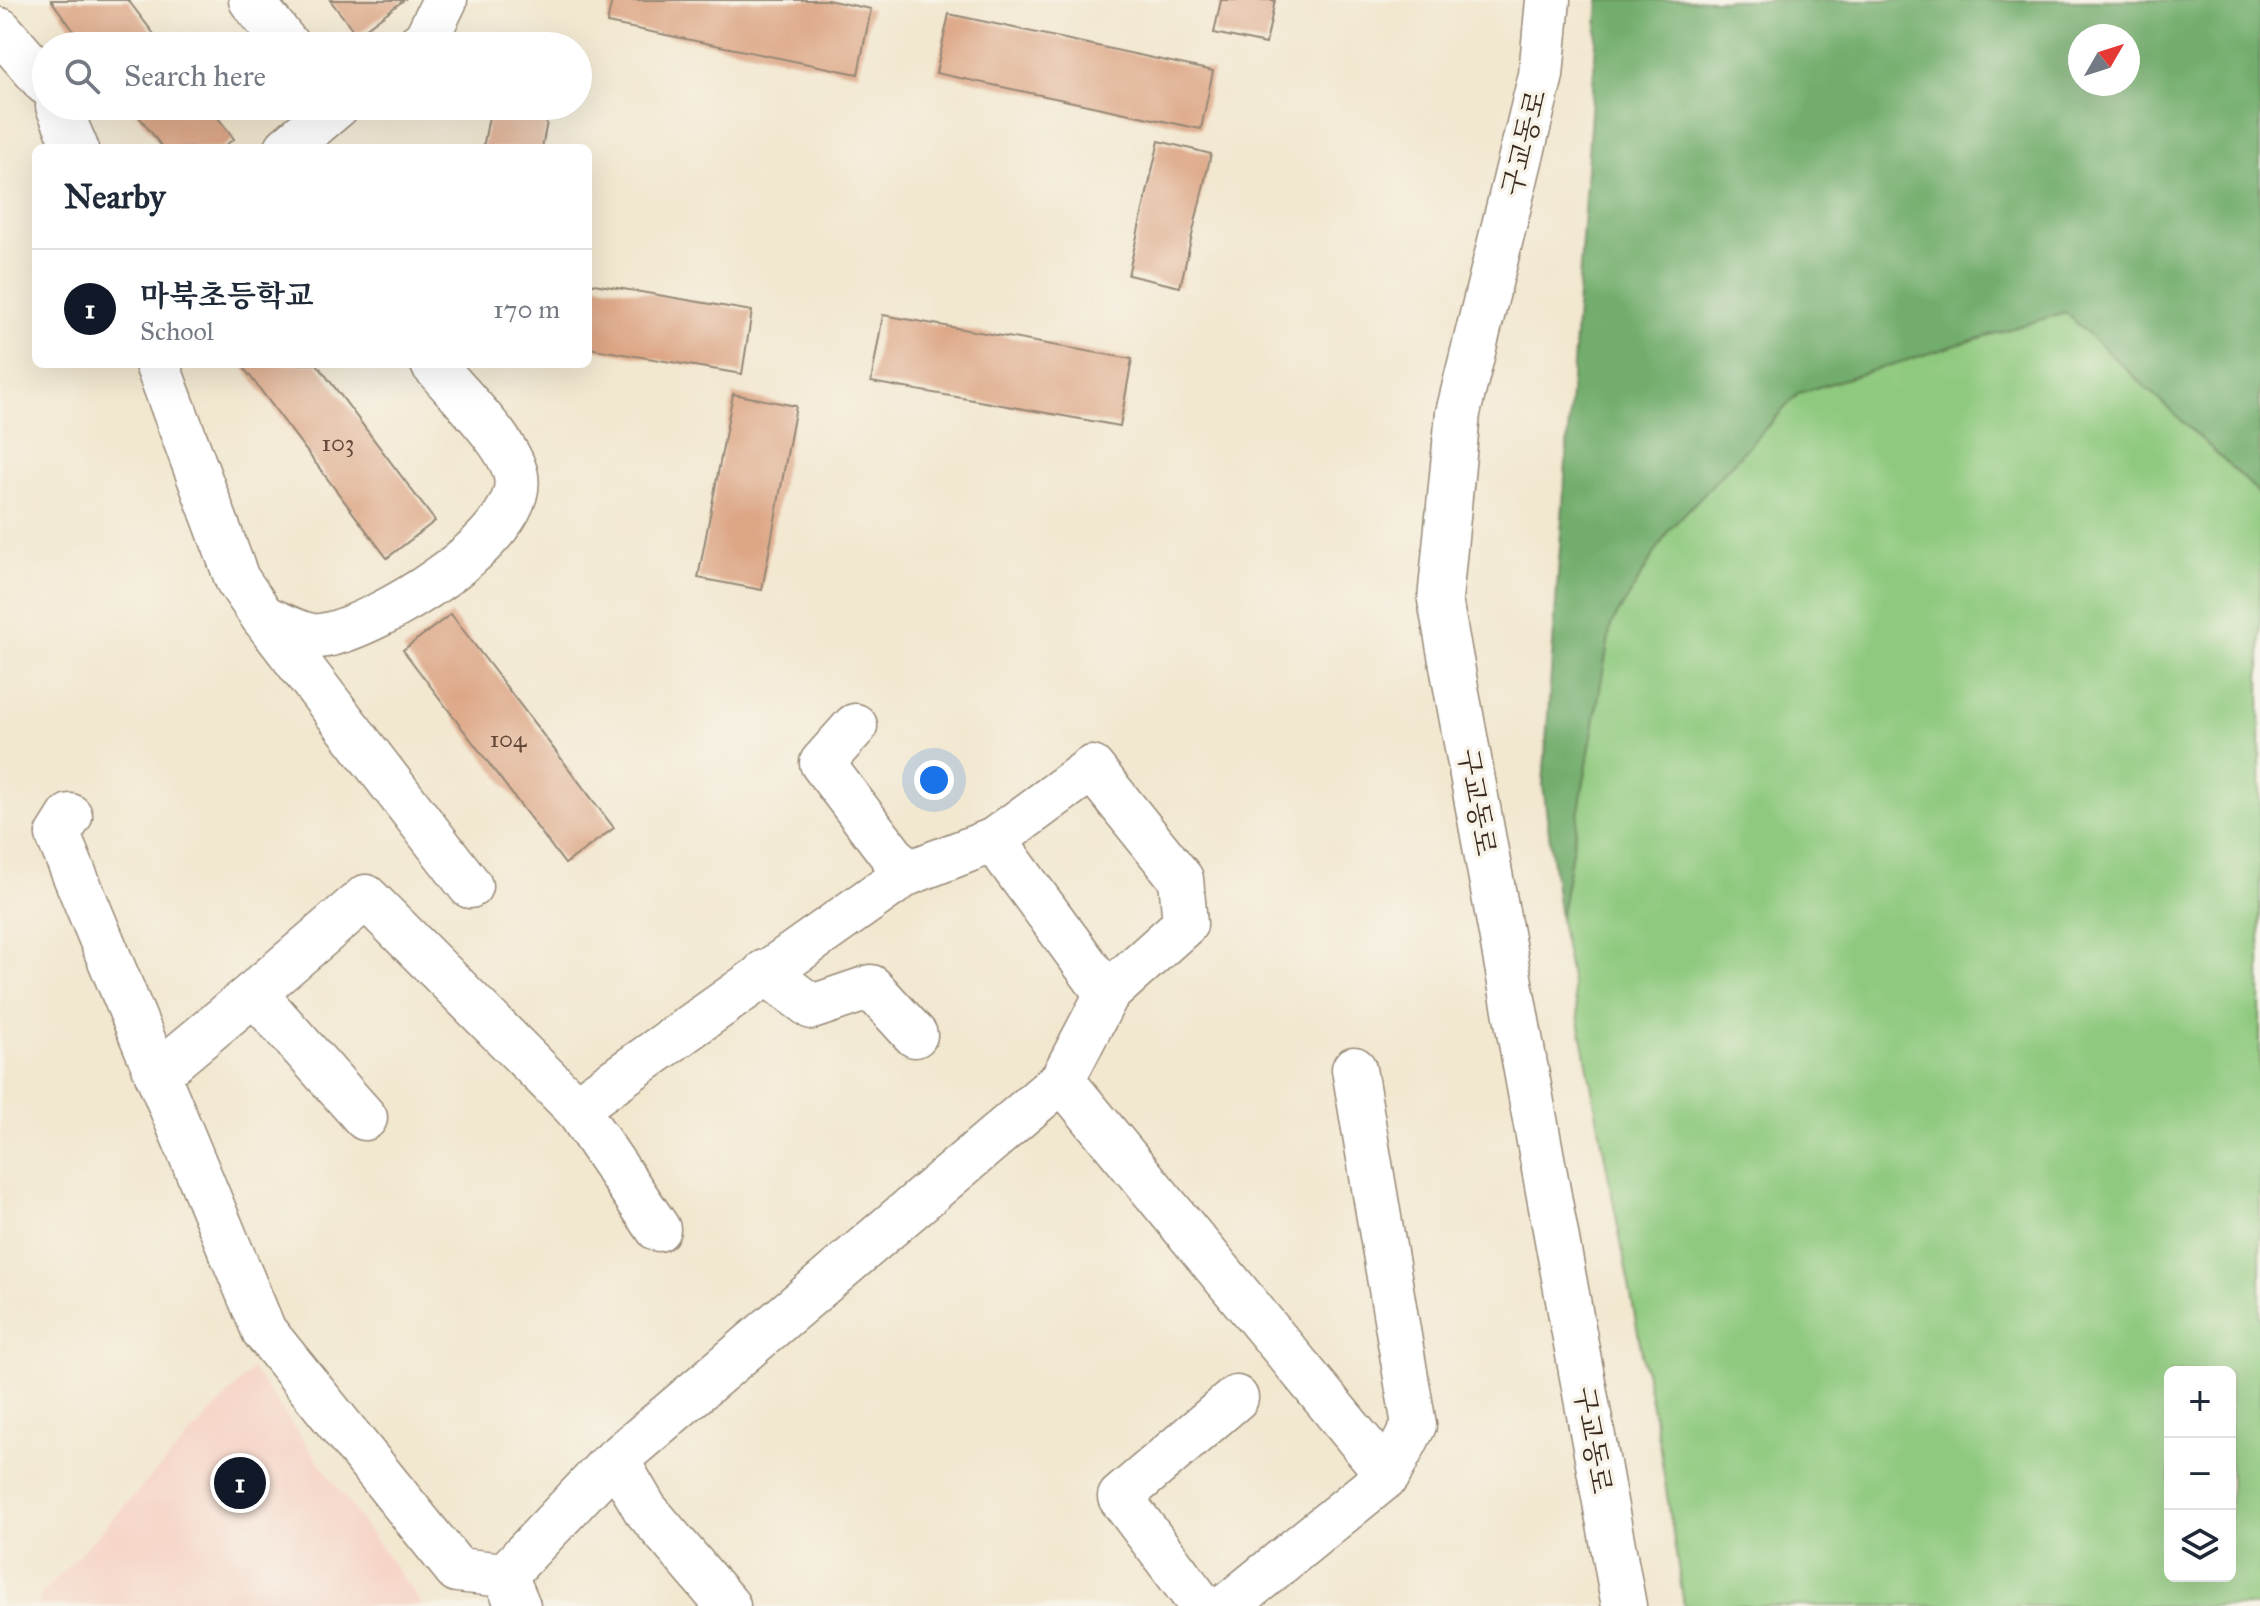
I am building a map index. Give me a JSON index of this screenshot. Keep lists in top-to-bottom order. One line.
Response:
{"streets":{"street":["구교동로"]},"house_numbers":["103","104"],"north":"top right","page":{"search":"Search here","heading":"Nearby","list":[{"mark":"1","name":"마북초등학교","note":"School","value":"170 m"}],"map_buttons":["+","−"],"pins":"1"}}
